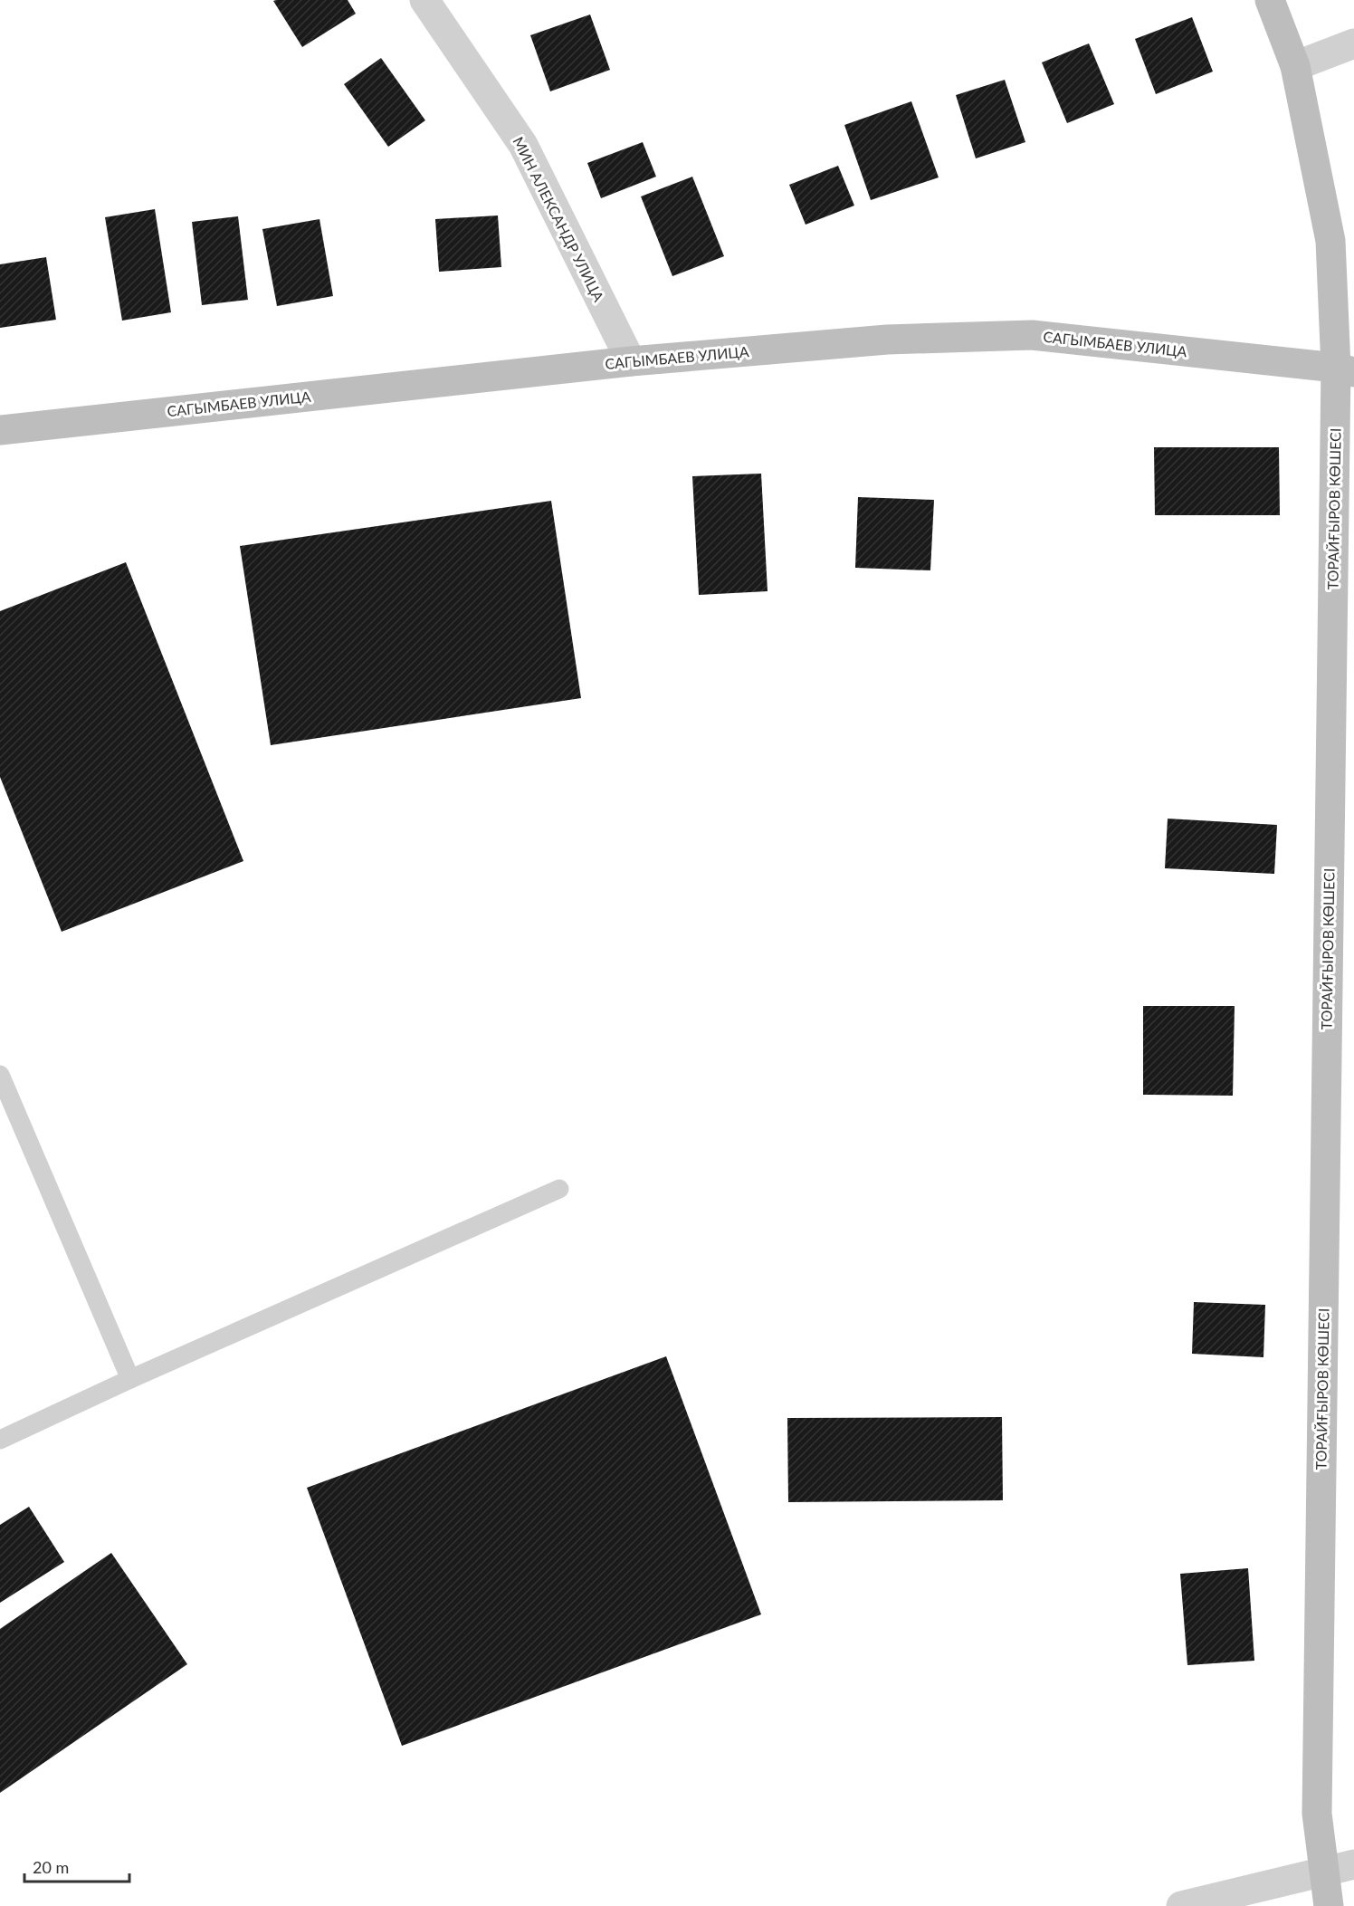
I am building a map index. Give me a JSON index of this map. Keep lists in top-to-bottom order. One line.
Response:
{"streets":{"street":["МИН АЛЕКСАНДР УЛИЦА","САГЫМБАЕВ УЛИЦА","ТОРАЙҒЫРОВ КӨШЕСІ"]},"crossings":[["МИН АЛЕКСАНДР УЛИЦА","САГЫМБАЕВ УЛИЦА"],["САГЫМБАЕВ УЛИЦА","ТОРАЙҒЫРОВ КӨШЕСІ"]],"scale_bar":"20 m"}
